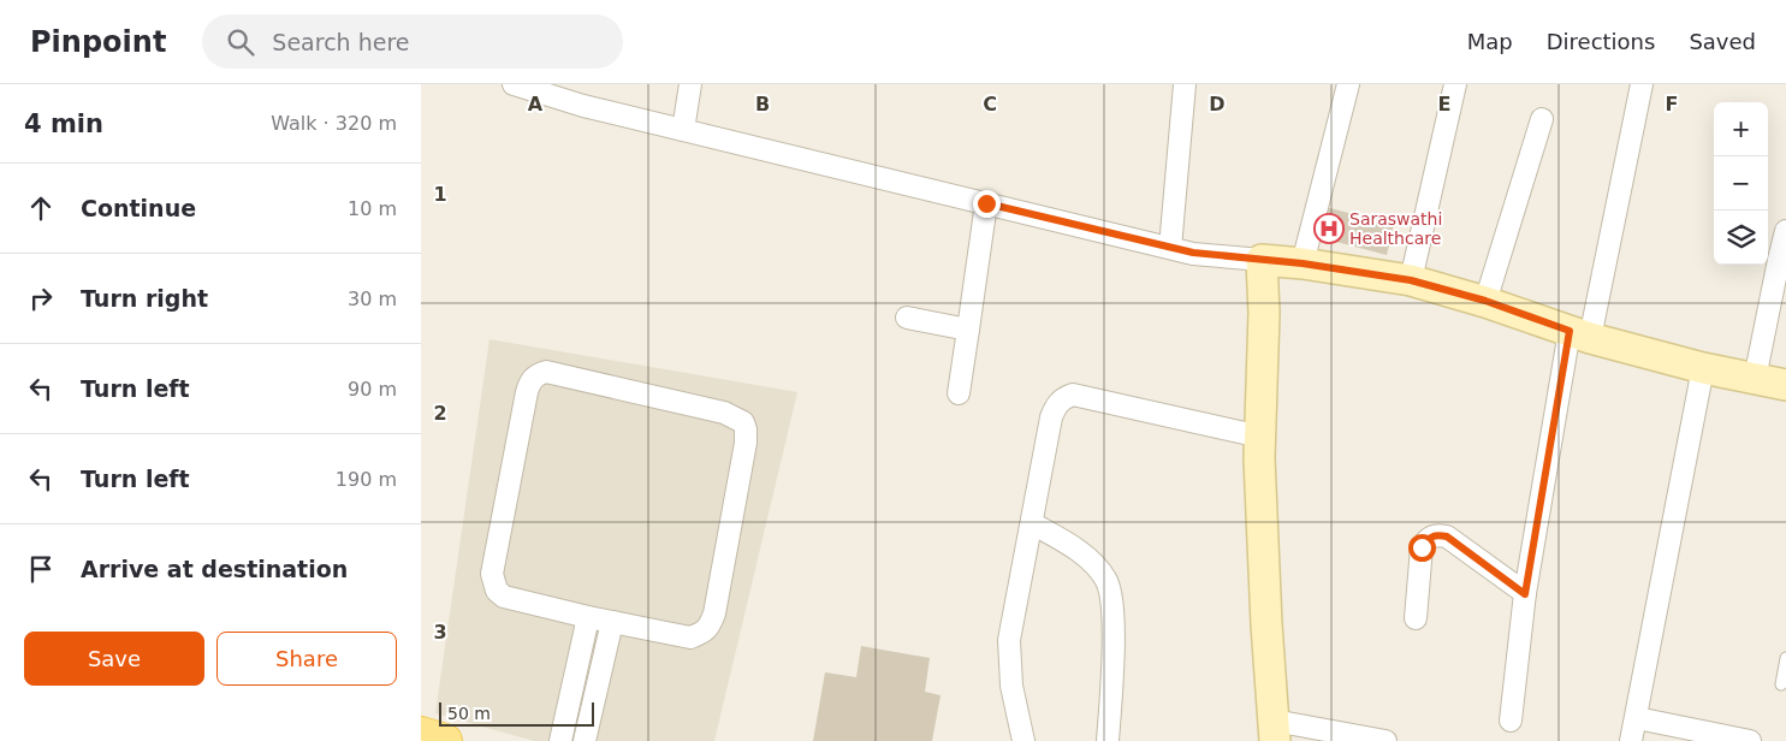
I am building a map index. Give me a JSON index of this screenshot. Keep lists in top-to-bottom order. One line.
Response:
{"places":{"hospital":["Saraswathi Healthcare"]},"scale_bar":"50 m","page":{"header":"Pinpoint","search":"Search here","nav":["Map","Directions","Saved"],"heading":["4 min","Walk · 320 m"],"map_buttons":["+","−"],"list":[["Continue","10 m"],["Turn right","30 m"],["Turn left","90 m"],["Turn left","190 m"],"Arrive at destination"],"buttons":["Save","Share"],"scale":"50 m"},"grid":{"columns":["A","B","C","D","E","F"],"rows":["1","2","3"]}}
